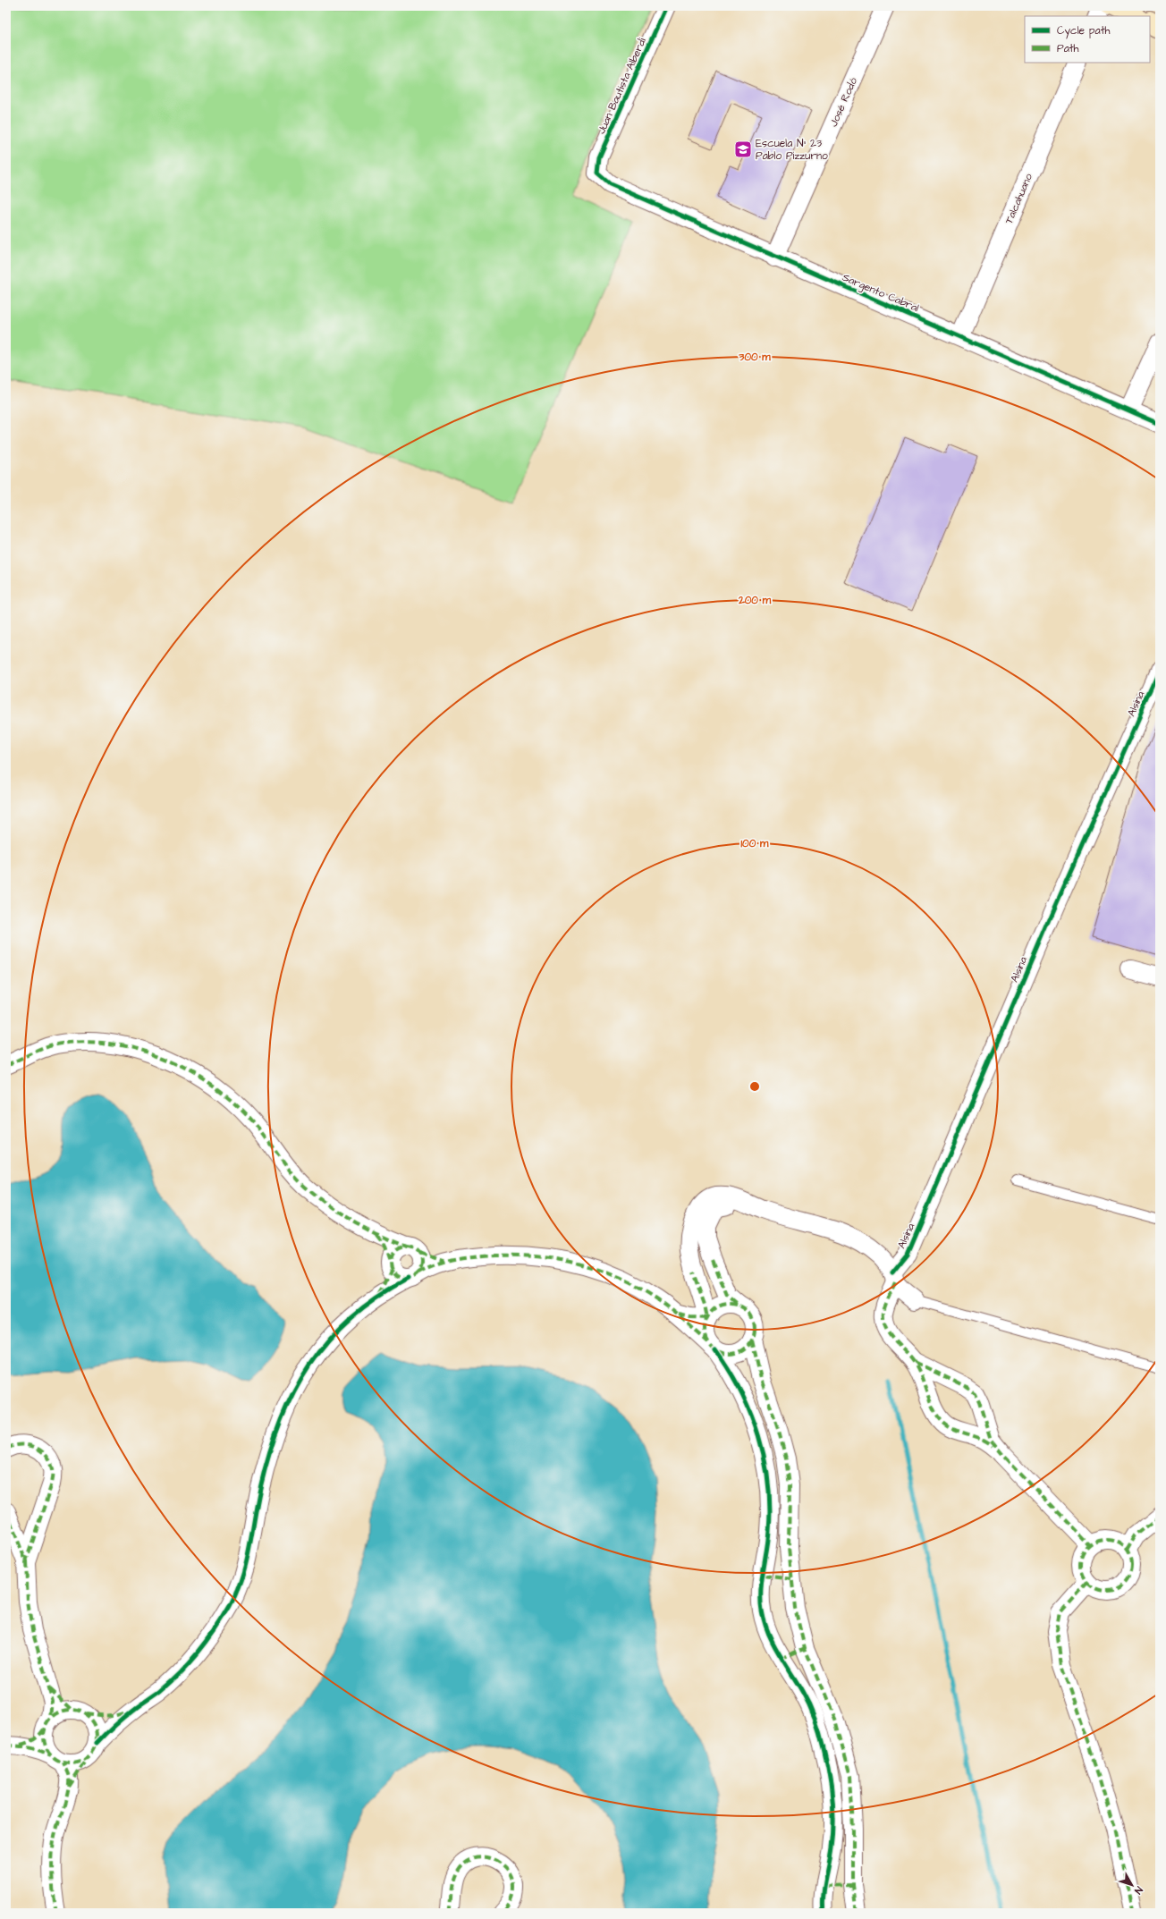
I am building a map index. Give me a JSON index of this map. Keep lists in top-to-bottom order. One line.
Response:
{"streets":{"street":["Juan Bautista Alberdi","José Rodó","Talcahuano","Sargento Cabral","Alsina"]},"crossings":[["Juan Bautista Alberdi","Sargento Cabral"],["José Rodó","Sargento Cabral"],["Talcahuano","Sargento Cabral"]],"places":{"school or university":["Escuela N° 23 Pablo Pizzurno"]},"legend":["Cycle path","Path"],"north":"bottom right","rings":["300 m","200 m","100 m"]}
